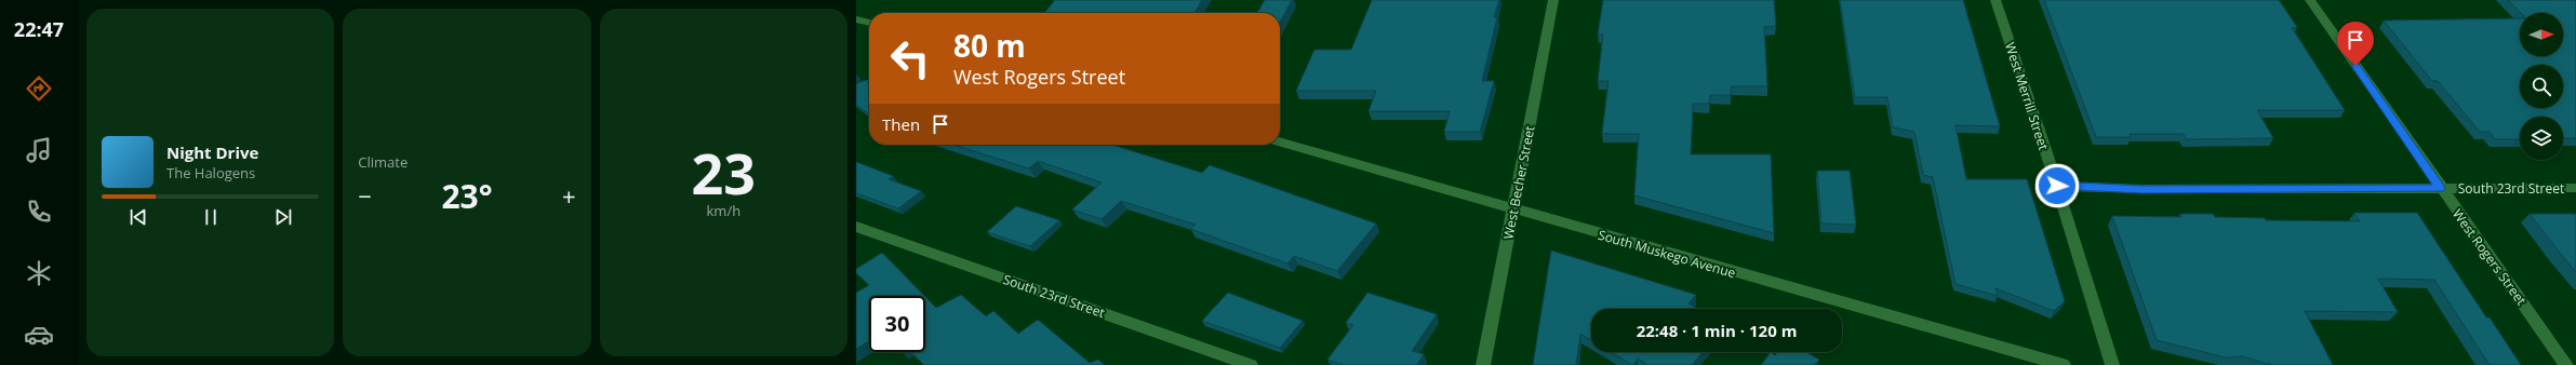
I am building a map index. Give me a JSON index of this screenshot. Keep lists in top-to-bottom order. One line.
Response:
{"streets":{"street":["West Merrill Street","West Becher Street","South 23rd Street","South Muskego Avenue","West Rogers Street"]},"crossings":[["West Merrill Street","South 23rd Street"],["West Becher Street","South Muskego Avenue"],["South 23rd Street","West Rogers Street"]],"north":"right","page":{"tabs":"22:47","tile":["Climate",["23","km/h"]],"turn":["80 m","West Rogers Street"],"then":"Then","song":["Night Drive","The Halogens"],"heat":["−","23°","+"],"limit":"30","trip":"22:48 · 1 min · 120 m"}}
